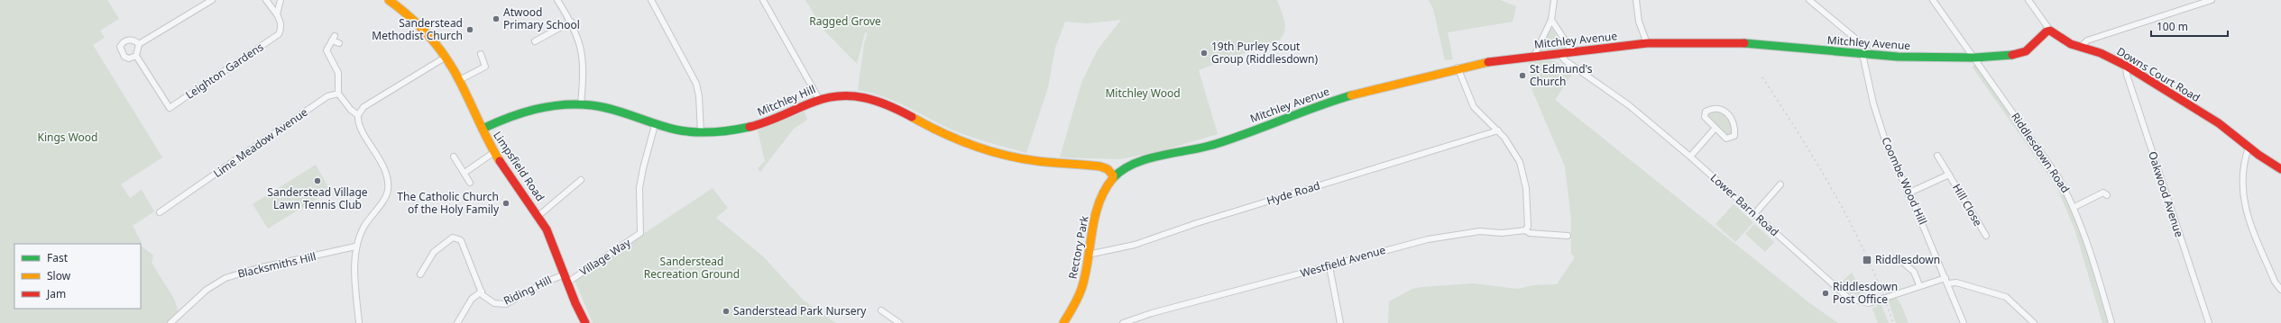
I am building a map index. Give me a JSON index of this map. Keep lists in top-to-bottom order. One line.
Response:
{"streets":{"main road":["Mitchley Avenue","Downs Court Road","Mitchley Hill","Limpsfield Road","Rectory Park"],"street":["Leighton Gardens","Lime Meadow Avenue","Riddlesdown Road","Coombe Wood Hill","Hyde Road","Oakwood Avenue","Lower Barn Road","Hill Close","Village Way","Westfield Avenue","Blacksmiths Hill","Riding Hill"]},"crossings":[["Mitchley Avenue","Downs Court Road"],["Mitchley Avenue","Mitchley Hill"],["Mitchley Avenue","Riddlesdown Road"],["Mitchley Avenue","Coombe Wood Hill"],["Mitchley Avenue","Lower Barn Road"],["Mitchley Avenue","Rectory Park"],["Downs Court Road","Oakwood Avenue"],["Mitchley Hill","Limpsfield Road"],["Mitchley Hill","Rectory Park"],["Mitchley Hill","Village Way"],["Limpsfield Road","Village Way"],["Limpsfield Road","Riding Hill"],["Coombe Wood Hill","Lower Barn Road"],["Coombe Wood Hill","Hill Close"],["Hyde Road","Rectory Park"],["Village Way","Riding Hill"]],"parks":["Ragged Grove","Mitchley Wood","Kings Wood","Sanderstead Recreation Ground"],"places":{"other":["Atwood Primary School","Sanderstead Methodist Church","19th Purley Scout Group (Riddlesdown)","St Edmund's Church","Sanderstead Village Lawn Tennis Club","The Catholic Church of the Holy Family","Riddlesdown Post Office","Sanderstead Park Nursery"],"transit":["Riddlesdown"]},"legend":["Fast","Slow","Jam"],"scale_bar":"100 m"}
